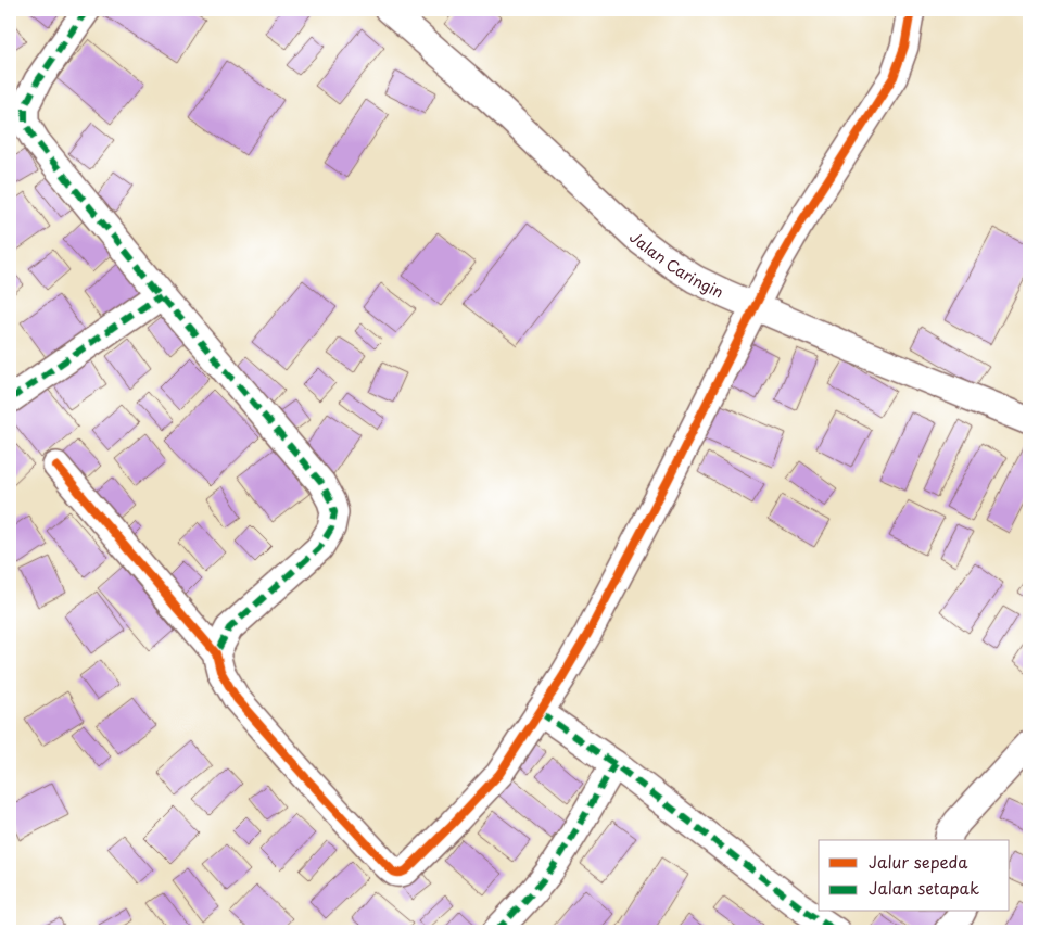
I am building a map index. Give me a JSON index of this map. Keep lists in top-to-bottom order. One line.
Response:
{"streets":{"street":["Jalan Caringin"]},"legend":["Jalur sepeda","Jalan setapak"]}
